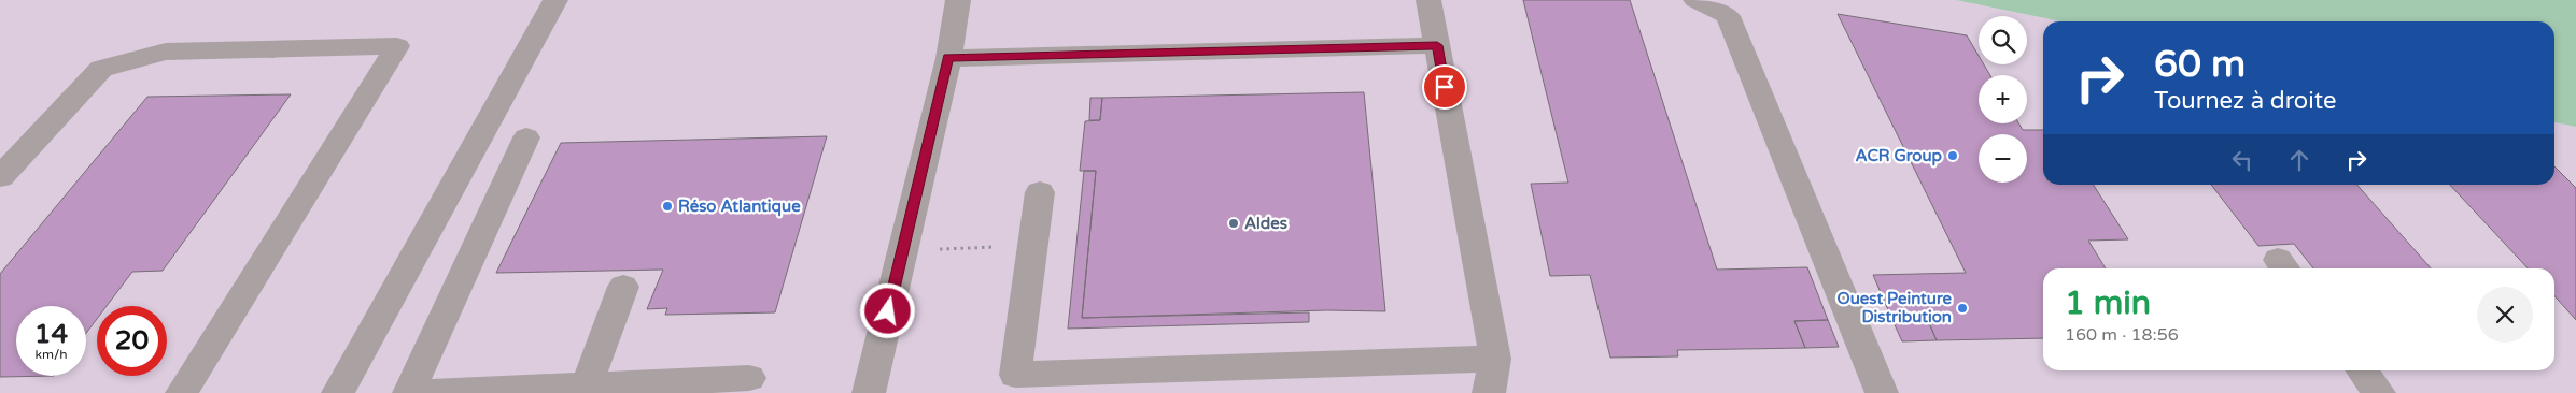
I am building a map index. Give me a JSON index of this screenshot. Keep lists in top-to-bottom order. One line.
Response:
{"places":["ACR Group","Réso Atlantique","Aldes","Ouest Peinture Distribution"],"page":{"map_buttons":["+","−"],"turn":["60 m","Tournez à droite"],"heading":["1 min","160 m · 18:56"],"speed":"14 km/h","limit":"20"}}
